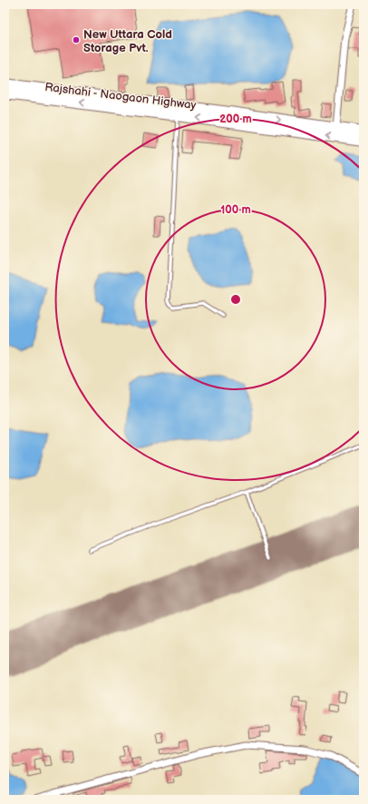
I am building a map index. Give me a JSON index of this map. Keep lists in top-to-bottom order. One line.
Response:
{"streets":{"main road":["Rajshahi - Naogaon Highway"]},"places":["New Uttara Cold Storage Pvt."],"rings":["200 m","100 m"]}
